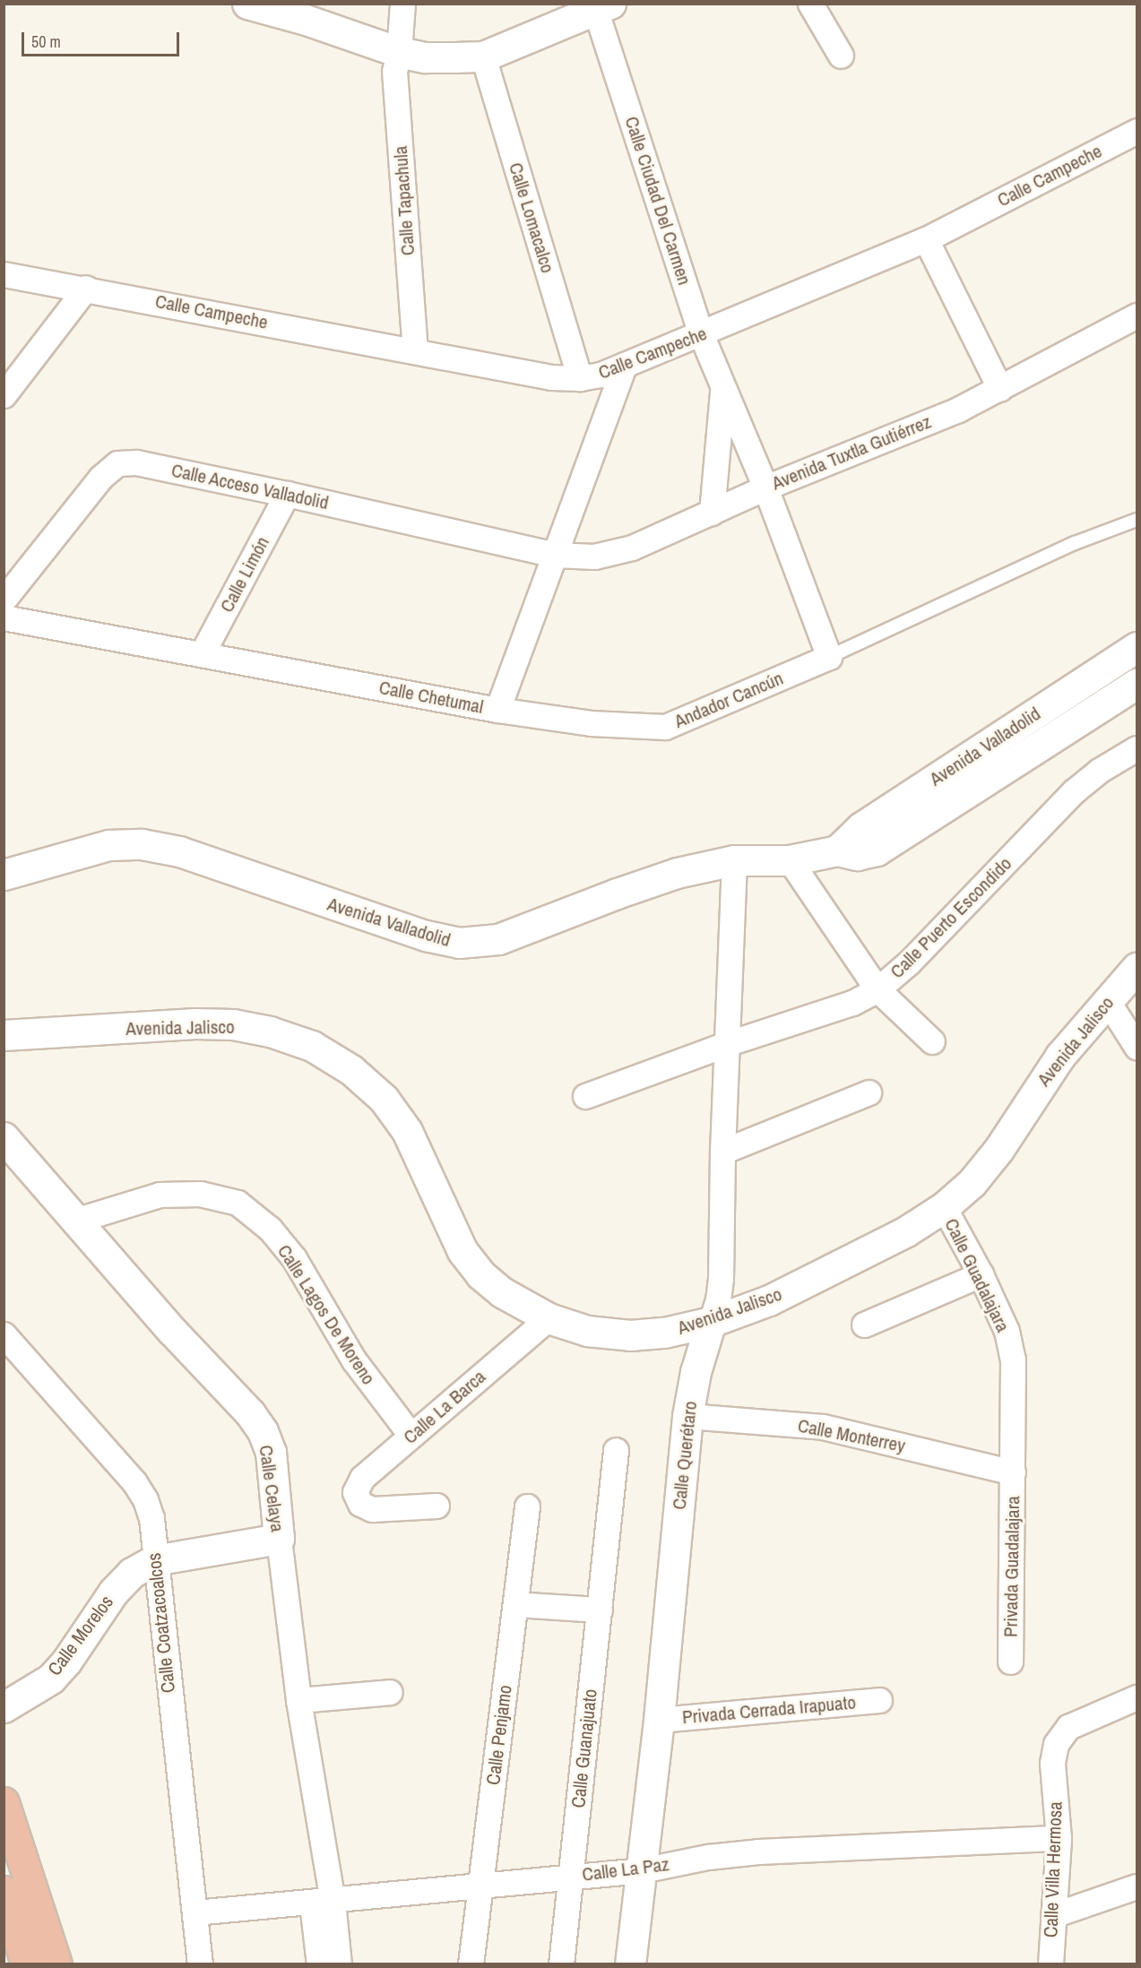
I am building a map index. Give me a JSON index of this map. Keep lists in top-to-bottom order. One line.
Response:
{"streets":{"street":["Calle Campeche","Calle Tapachula","Calle Ciudad Del Carmen","Calle Lomacalco","Avenida Tuxtla Gutiérrez","Calle Acceso Valladolid","Calle Limón","Calle Chetumal","Andador Cancún","Avenida Valladolid","Calle Puerto Escondido","Avenida Jalisco","Calle Guadalajara","Calle Lagos De Moreno","Calle La Barca","Calle Monterrey","Calle Querétaro","Calle Celaya","Privada Guadalajara","Calle Coatzacoalcos","Calle Morelos","Privada Cerrada Irapuato","Calle Penjamo","Calle Guanajuato","Calle La Paz","Calle Villa Hermosa"]},"crossings":[["Calle Campeche","Calle Tapachula"],["Calle Campeche","Calle Ciudad Del Carmen"],["Calle Campeche","Calle Lomacalco"],["Calle Campeche","Calle Chetumal"],["Calle Ciudad Del Carmen","Avenida Tuxtla Gutiérrez"],["Calle Ciudad Del Carmen","Andador Cancún"],["Avenida Tuxtla Gutiérrez","Calle Acceso Valladolid"],["Avenida Tuxtla Gutiérrez","Calle Chetumal"],["Calle Acceso Valladolid","Calle Limón"],["Calle Acceso Valladolid","Calle Chetumal"],["Calle Limón","Calle Chetumal"],["Calle Chetumal","Andador Cancún"],["Avenida Valladolid","Calle Querétaro"],["Calle Puerto Escondido","Calle Querétaro"],["Avenida Jalisco","Calle Guadalajara"],["Avenida Jalisco","Calle La Barca"],["Avenida Jalisco","Calle Querétaro"],["Calle Guadalajara","Calle Monterrey"],["Calle Guadalajara","Privada Guadalajara"],["Calle Lagos De Moreno","Calle La Barca"],["Calle Lagos De Moreno","Calle Celaya"],["Calle Monterrey","Calle Querétaro"],["Calle Monterrey","Privada Guadalajara"],["Calle Querétaro","Privada Cerrada Irapuato"],["Calle Querétaro","Calle La Paz"],["Calle Celaya","Calle La Paz"],["Calle Coatzacoalcos","Calle Morelos"],["Calle Coatzacoalcos","Calle La Paz"],["Calle Penjamo","Calle La Paz"],["Calle Guanajuato","Calle La Paz"],["Calle La Paz","Calle Villa Hermosa"]],"scale_bar":"50 m"}
